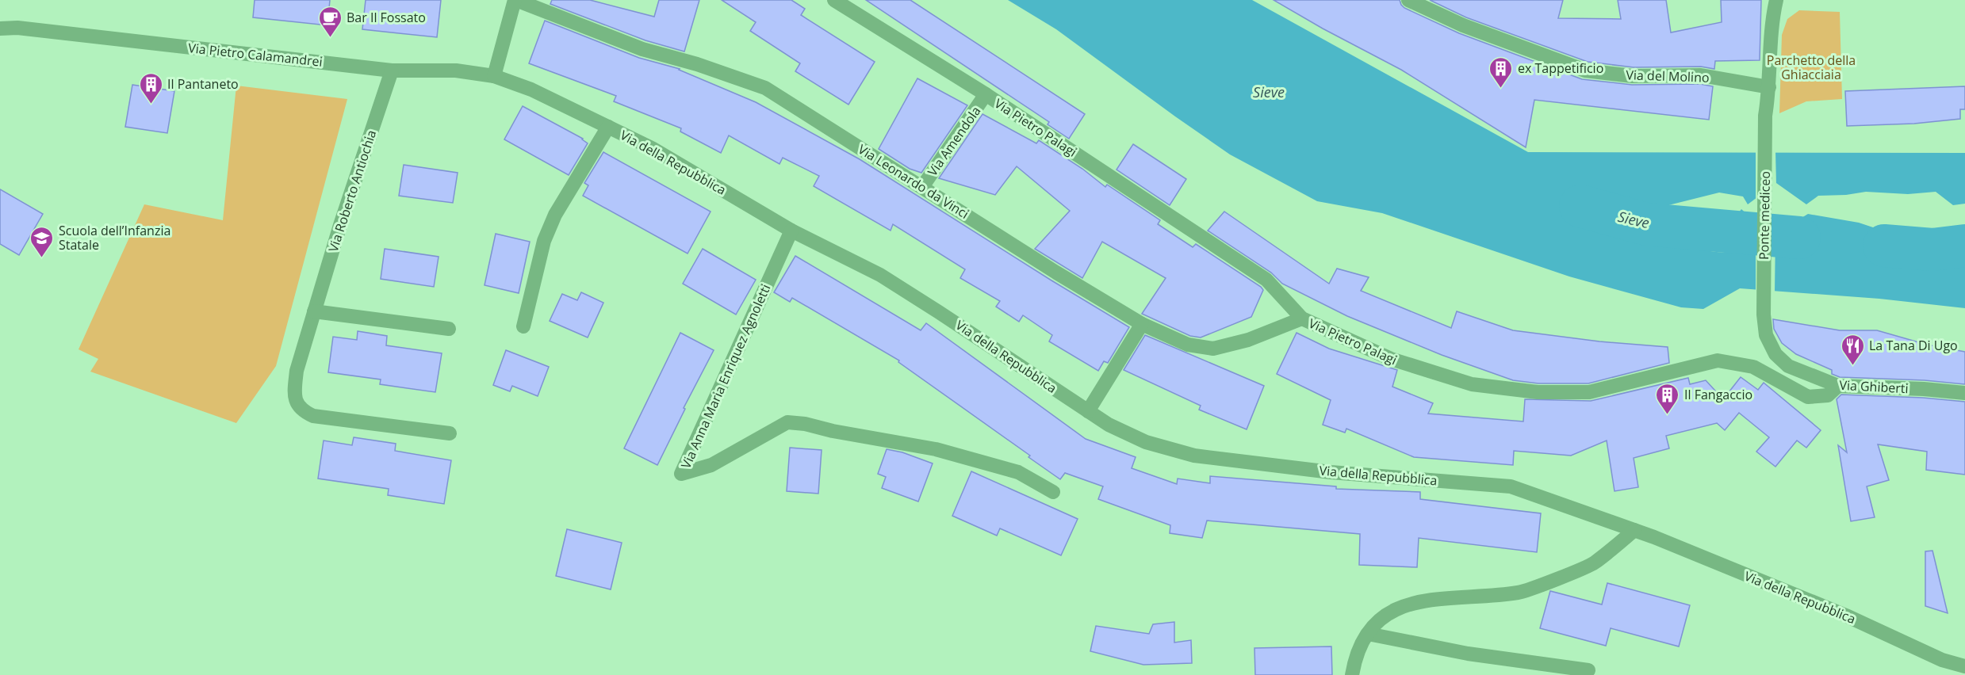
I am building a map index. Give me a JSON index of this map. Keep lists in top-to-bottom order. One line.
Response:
{"streets":{"street":["Via Pietro Calamandrei","Via del Molino","Via Pietro Palagi","Via Amendola","Via della Repubblica","Via Leonardo da Vinci","Via Roberto Antiochia","Ponte mediceo","Via Anna Maria Enriquez Agnoletti","Via Ghiberti"]},"crossings":[["Via Pietro Calamandrei","Via della Repubblica"],["Via Pietro Calamandrei","Via Roberto Antiochia"],["Via del Molino","Ponte mediceo"],["Via Pietro Palagi","Via Amendola"],["Via Pietro Palagi","Via Leonardo da Vinci"],["Via Pietro Palagi","Via Ghiberti"],["Via Amendola","Via Leonardo da Vinci"],["Via della Repubblica","Via Anna Maria Enriquez Agnoletti"],["Ponte mediceo","Via Ghiberti"]],"water":["Sieve"],"parks":["Parchetto della Ghiacciaia"],"places":{"cafe":["Bar Il Fossato"],"building":["ex Tappetificio","Il Pantaneto","Il Fangaccio"],"school or university":["Scuola dell’Infanzia Statale"],"restaurant":["La Tana Di Ugo"]}}
